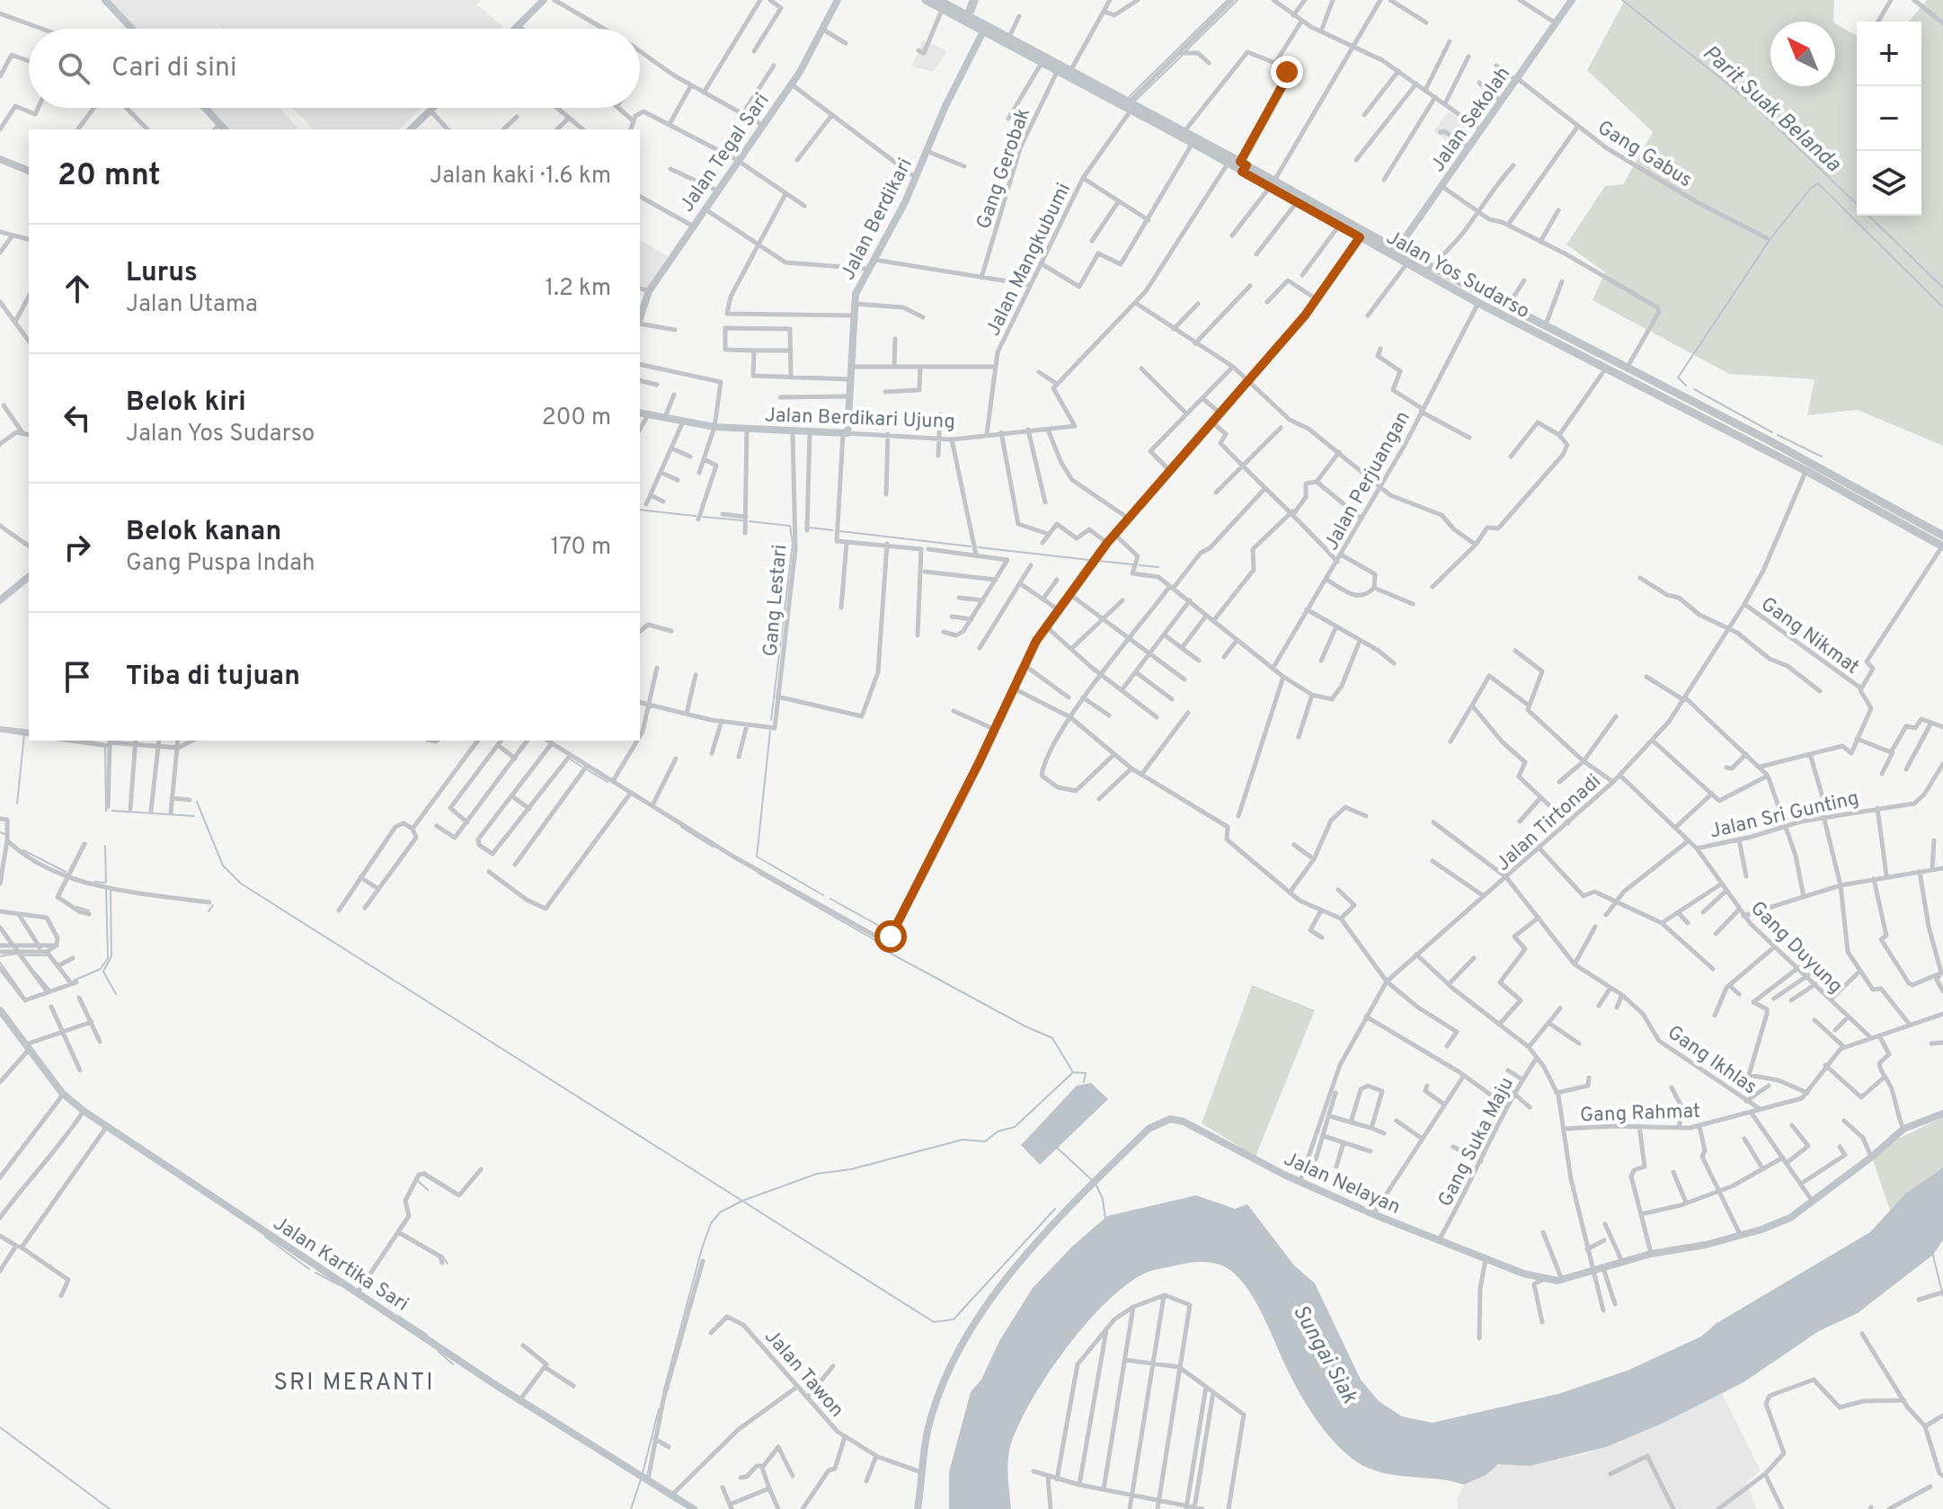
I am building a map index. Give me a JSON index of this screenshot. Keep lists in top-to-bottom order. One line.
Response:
{"streets":{"main road":["Jalan Yos Sudarso"],"street":["Jalan Sekolah","Jalan Tegal Sari","Gang Gabus","Gang Gerobak","Jalan Berdikari","Jalan Mangkubumi","Jalan Berdikari Ujung","Jalan Perjuangan","Gang Lestari","Gang Nikmat","Jalan Sri Gunting","Jalan Tirtonadi","Gang Duyung","Gang Ikhlas","Gang Rahmat","Gang Suka Maju","Jalan Nelayan","Jalan Kartika Sari","Jalan Tawon"]},"crossings":[["Jalan Sekolah","Gang Gabus"],["Jalan Sekolah","Jalan Yos Sudarso"],["Gang Gerobak","Jalan Yos Sudarso"],["Jalan Berdikari","Jalan Yos Sudarso"],["Jalan Berdikari","Jalan Berdikari Ujung"],["Jalan Mangkubumi","Jalan Yos Sudarso"],["Jalan Mangkubumi","Jalan Berdikari Ujung"],["Jalan Yos Sudarso","Jalan Perjuangan"],["Jalan Yos Sudarso","Jalan Tirtonadi"],["Jalan Berdikari Ujung","Gang Lestari"],["Gang Nikmat","Jalan Tirtonadi"],["Jalan Sri Gunting","Gang Duyung"],["Jalan Tirtonadi","Gang Duyung"],["Jalan Tirtonadi","Gang Ikhlas"],["Jalan Tirtonadi","Jalan Nelayan"],["Gang Ikhlas","Gang Rahmat"],["Gang Suka Maju","Jalan Nelayan"],["Jalan Nelayan","Jalan Tawon"]],"districts":["SRI MERANTI"],"water":["Parit Suak Belanda","Sungai Siak"],"north":"top left","page":{"map_buttons":["+","−"],"search":"Cari di sini","heading":["20 mnt","Jalan kaki · 1.6 km"],"list":[["Lurus","Jalan Utama","1.2 km"],["Belok kiri","Jalan Yos Sudarso","200 m"],["Belok kanan","Gang Puspa Indah","170 m"],"Tiba di tujuan"]}}
